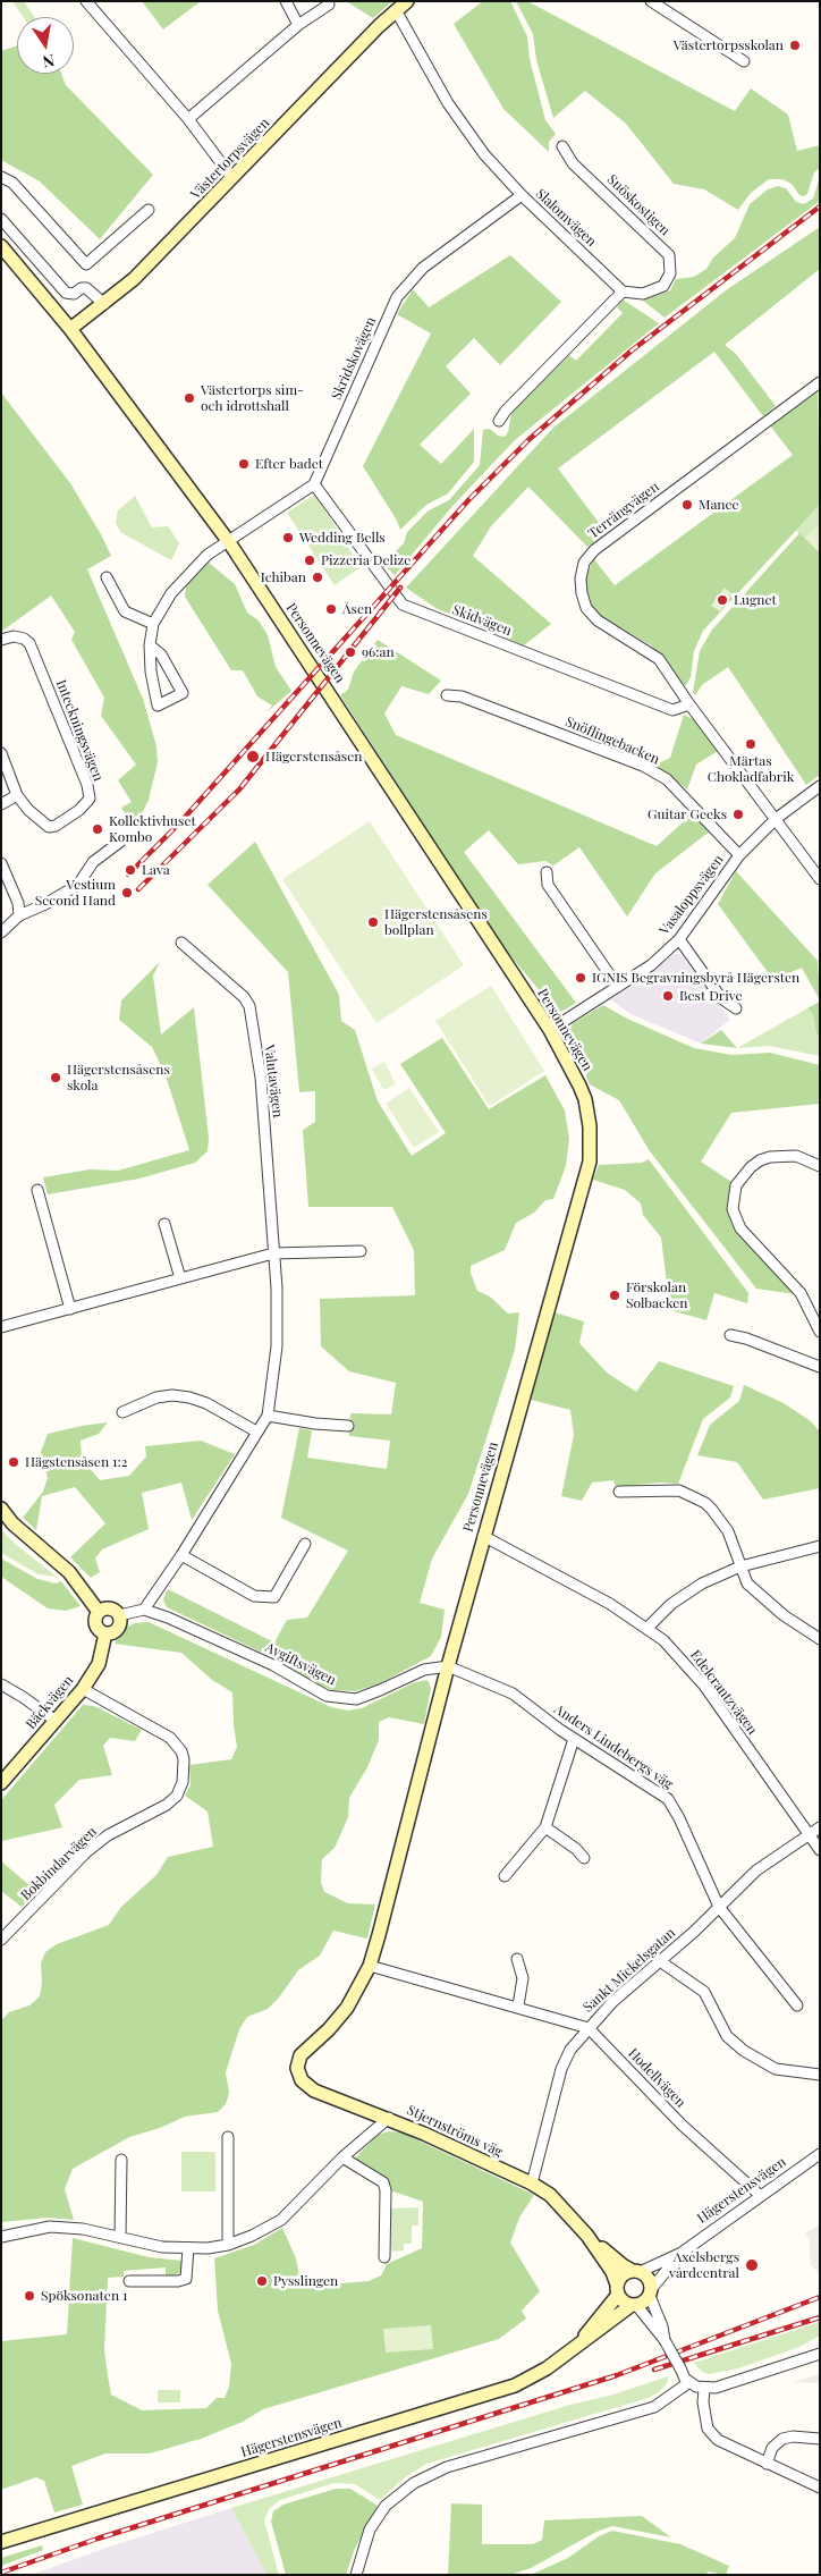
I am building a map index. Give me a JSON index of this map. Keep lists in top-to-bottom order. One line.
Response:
{"streets":{"street":["Västertorpsvägen","Snöskostigen","Slalomvägen","Skridskovägen","Terrängvägen","Skidvägen","Personnevägen","Inteckningsvägen","Snöflingebacken","Vasaloppsvägen","Valutavägen","Avgiftsvägen","Edelcrantzvägen","Bäckvägen","Anders Lindebergs väg","Bokbindarvägen","Sankt Mickelsgatan","Hodellvägen","Stjernströms väg","Hägerstensvägen"]},"crossings":[["Västertorpsvägen","Slalomvägen"],["Västertorpsvägen","Personnevägen"],["Snöskostigen","Slalomvägen"],["Slalomvägen","Skridskovägen"],["Skridskovägen","Skidvägen"],["Terrängvägen","Skidvägen"],["Terrängvägen","Vasaloppsvägen"],["Personnevägen","Vasaloppsvägen"],["Personnevägen","Avgiftsvägen"],["Personnevägen","Edelcrantzvägen"],["Personnevägen","Anders Lindebergs väg"],["Personnevägen","Hodellvägen"],["Personnevägen","Stjernströms väg"],["Snöflingebacken","Vasaloppsvägen"],["Valutavägen","Avgiftsvägen"],["Avgiftsvägen","Anders Lindebergs väg"],["Edelcrantzvägen","Sankt Mickelsgatan"],["Bäckvägen","Bokbindarvägen"],["Anders Lindebergs väg","Sankt Mickelsgatan"],["Sankt Mickelsgatan","Hodellvägen"],["Sankt Mickelsgatan","Stjernströms väg"],["Hodellvägen","Hägerstensvägen"],["Stjernströms väg","Hägerstensvägen"]],"places":["Västertorpsskolan","Västertorps sim- och idrottshall","Efter badet","Manee","Wedding Bells","Pizzeria Delize","Ichiban","Lugnet","Åsen","96:an","Märtas Chokladfabrik","Hägerstensåsen","Guitar Geeks","Kollektivhuset Kombo","Lava","Vestium Second Hand","Hägerstensåsens bollplan","IGNIS Begravningsbyrå Hägersten","Best Drive","Hägerstensåsens skola","Förskolan Solbacken","Hägstensåsen 1:2","Axelsbergs vårdcentral","Pysslingen","Spöksonaten 1"],"north":"bottom"}
